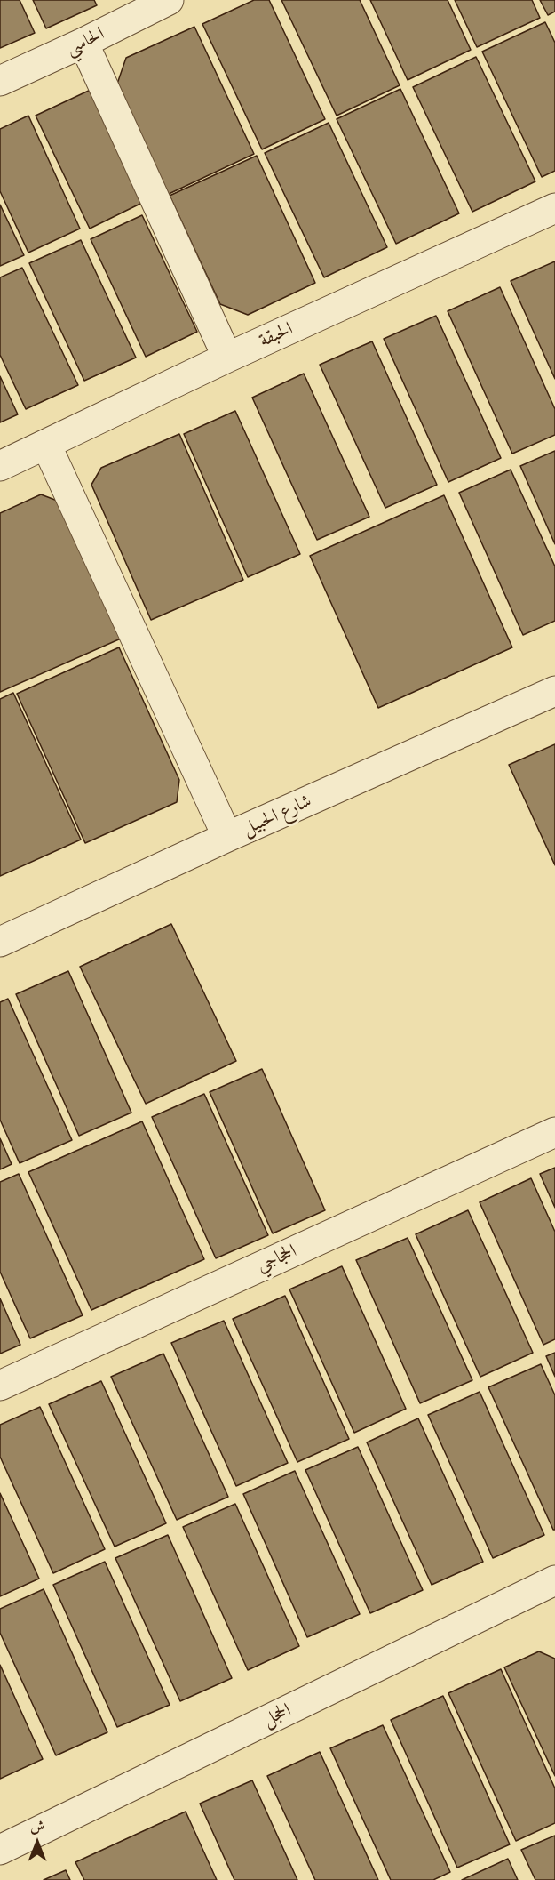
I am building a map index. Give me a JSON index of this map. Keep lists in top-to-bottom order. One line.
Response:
{"streets":{"street":["الحاسي","الحبقة","شارع الحبيل","الحجاجي","الحجل"]},"north":"top"}
